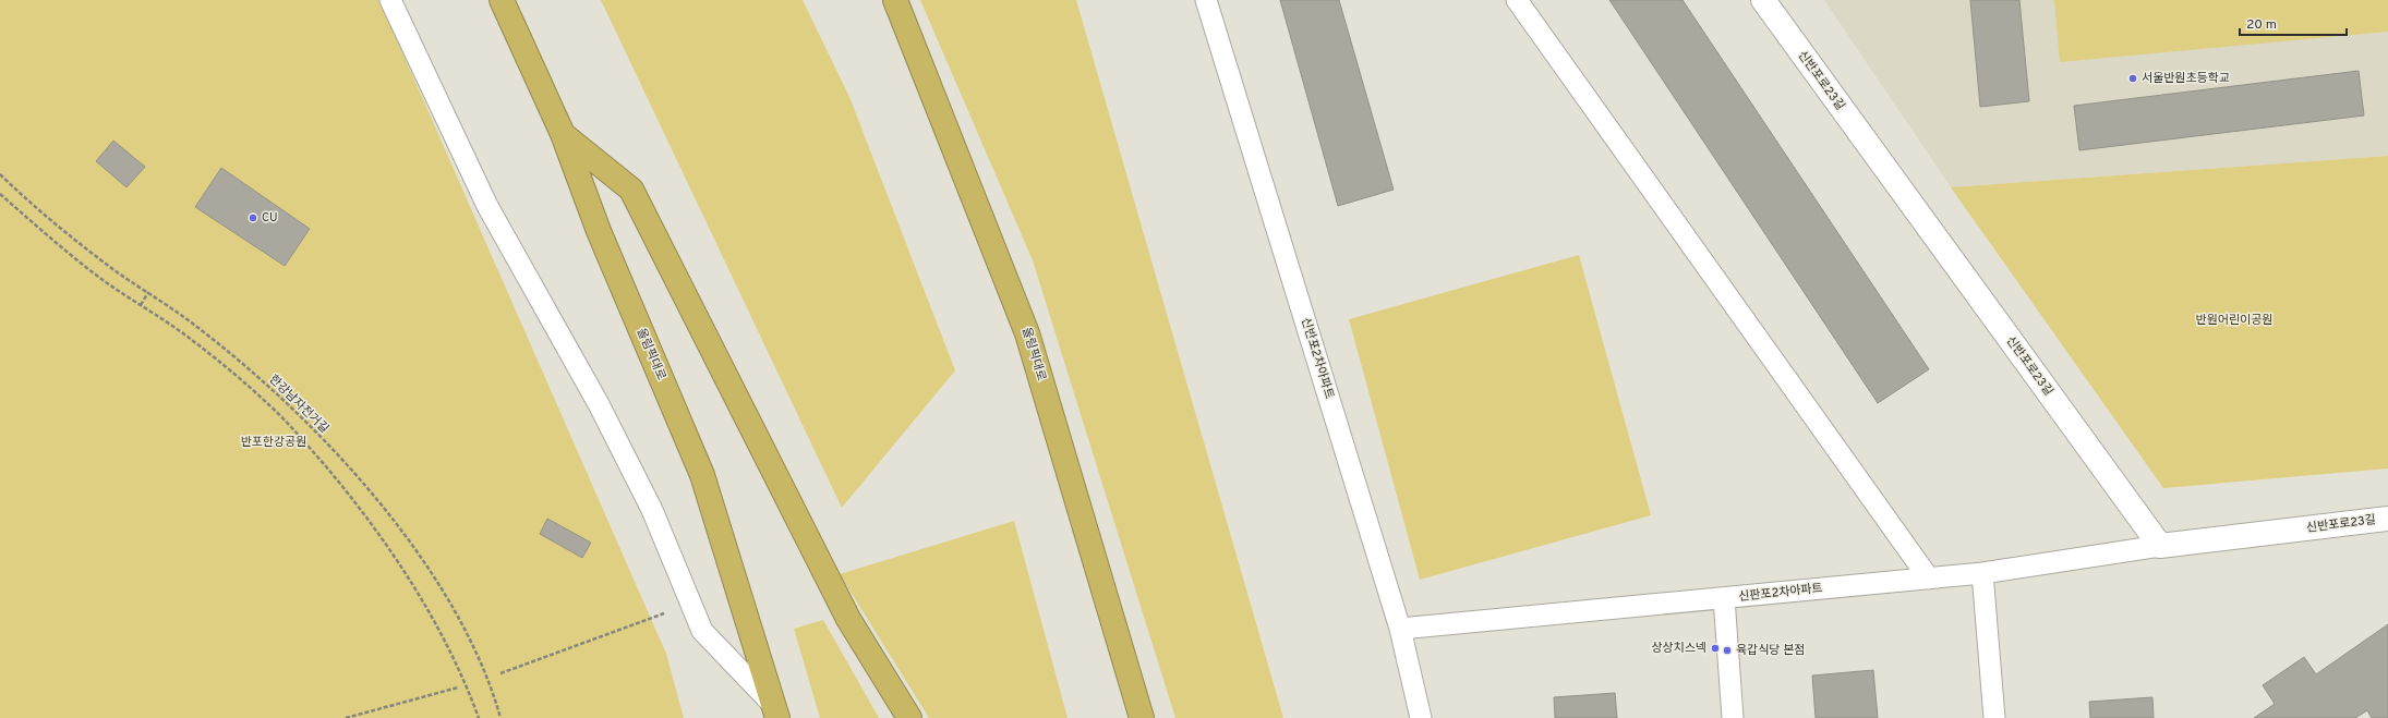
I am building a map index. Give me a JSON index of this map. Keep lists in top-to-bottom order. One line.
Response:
{"streets":{"highway":["올림픽대로"],"street":["신반포로23길"],"lane":["신반포2차아파트","신판포2차아파트"],"path":["한강남자전거길"]},"crossings":[["신반포로23길","신판포2차아파트"],["신반포2차아파트","신판포2차아파트"]],"parks":["반원어린이공원","반포한강공원"],"places":["서울반원초등학교","CU","상상치스넥","육갑식당 본점"],"scale_bar":"20 m"}
